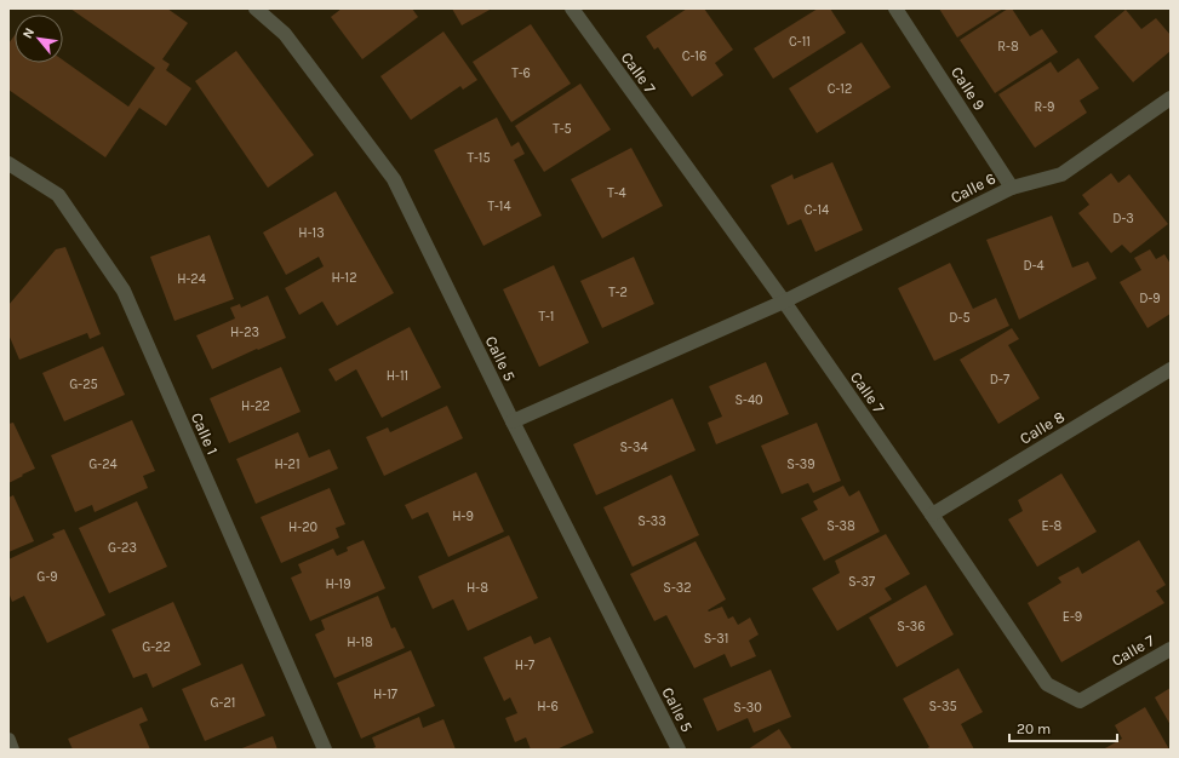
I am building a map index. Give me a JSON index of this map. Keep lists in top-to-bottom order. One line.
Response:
{"streets":{"street":["Calle 7","Calle 9","Calle 6","Calle 5","Calle 8","Calle 1"]},"crossings":[["Calle 7","Calle 6"],["Calle 7","Calle 8"],["Calle 9","Calle 6"],["Calle 6","Calle 5"]],"house_numbers":["C-11","R-8","C-16","T-6","C-12","R-9","T-5","T-15","T-4","T-14","C-14","D-3","H-13","D-4","H-12","H-24","T-2","D-9","T-1","D-5","H-23","H-11","D-7","G-25","S-40","H-22","S-34","G-24","H-21","S-39","H-9","S-33","S-38","E-8","H-20","G-23","G-9","S-37","H-19","H-8","S-32","E-9","S-36","S-31","H-18","G-22","H-7","H-17","G-21","H-6","S-35","S-30"],"scale_bar":"20 m","north":"top left"}
